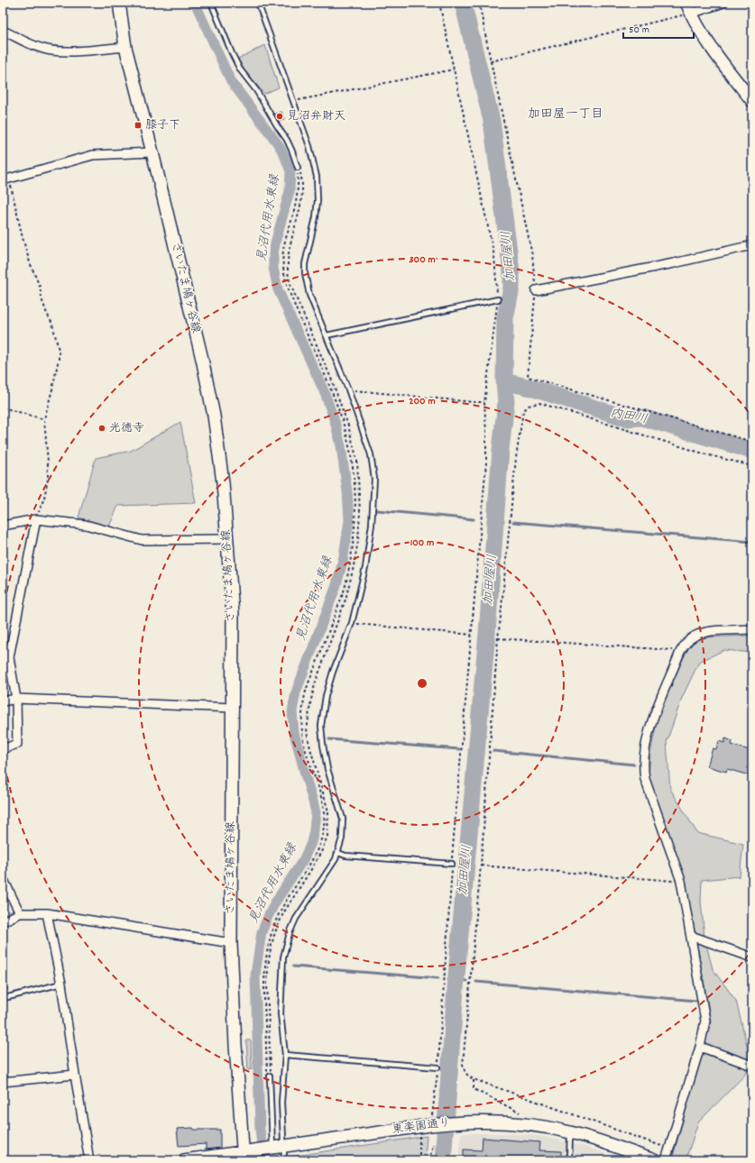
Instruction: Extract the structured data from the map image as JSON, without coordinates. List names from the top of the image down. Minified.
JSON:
{"streets":{"main road":["さいたま鳩ヶ谷線","東楽園通り"]},"crossings":[["さいたま鳩ヶ谷線","東楽園通り"]],"districts":["加田屋一丁目"],"water":["見沼代用水東縁","加田屋川","内田川"],"places":{"other":["見沼弁財天","光徳寺"],"transit":["膝子下"]},"scale_bar":"50 m","rings":["300 m","200 m","100 m"]}
